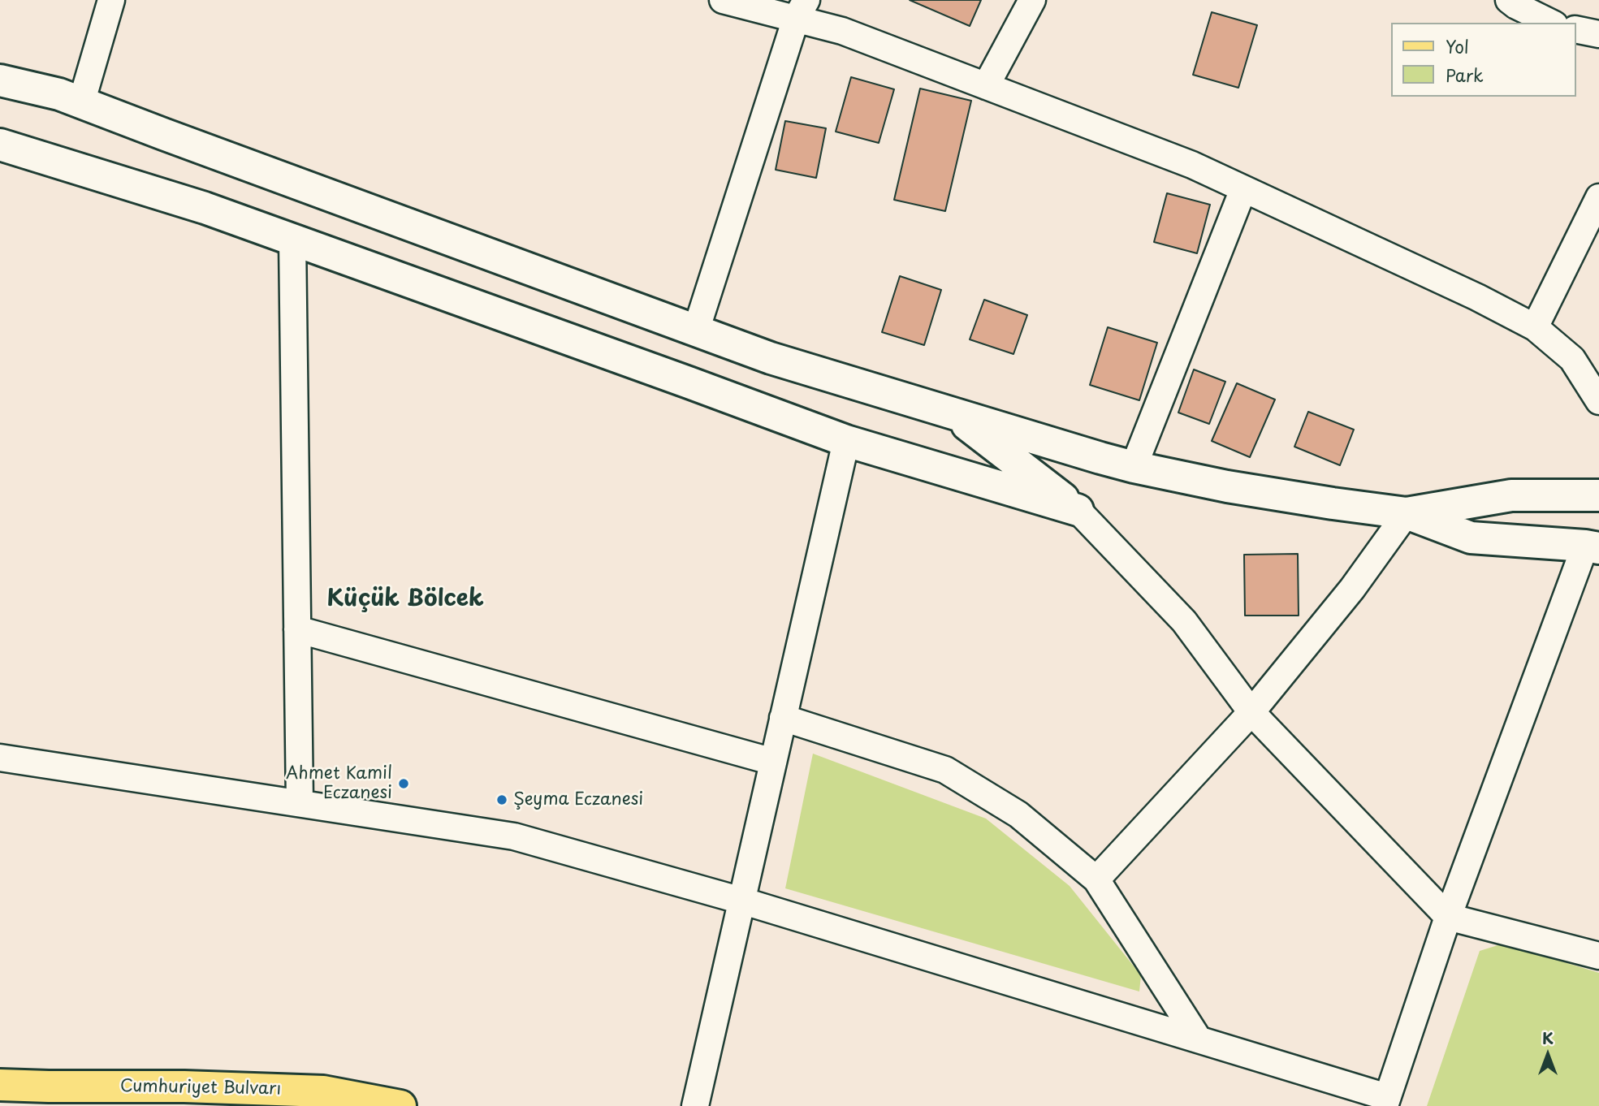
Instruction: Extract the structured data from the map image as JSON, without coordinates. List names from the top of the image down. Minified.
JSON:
{"streets":{"main road":["Cumhuriyet Bulvarı"]},"districts":["Küçük Bölcek"],"places":["Ahmet Kamil Eczanesi","Şeyma Eczanesi"],"legend":["Yol","Park"],"north":"top"}
